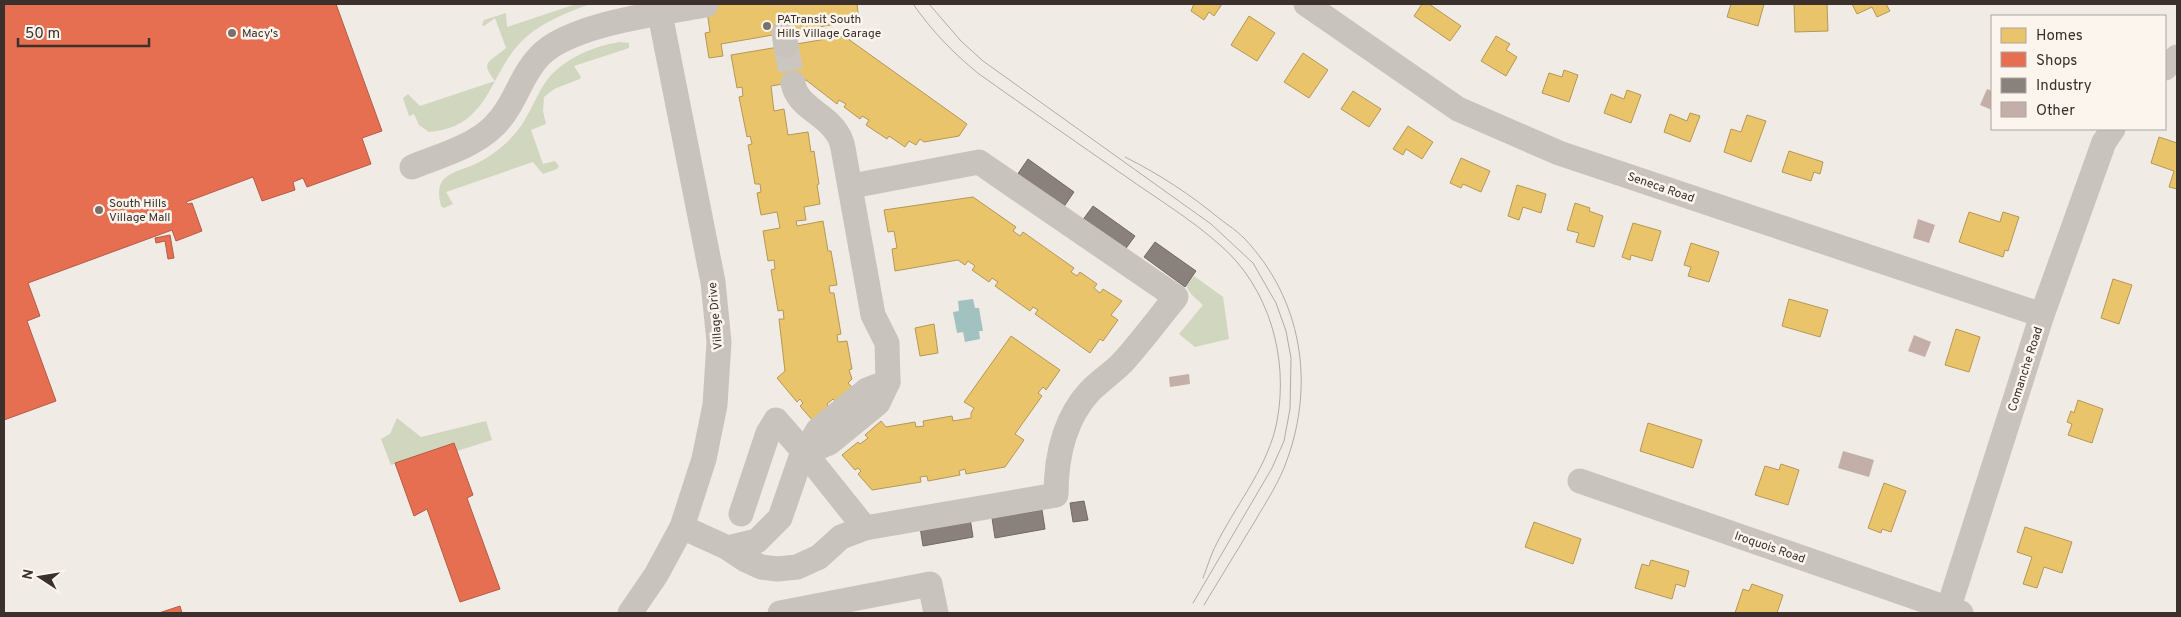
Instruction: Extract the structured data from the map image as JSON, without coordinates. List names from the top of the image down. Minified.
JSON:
{"streets":{"street":["Seneca Road","Village Drive","Comanche Road","Iroquois Road"]},"crossings":[["Seneca Road","Comanche Road"],["Comanche Road","Iroquois Road"]],"places":["PATransit South Hills Village Garage","Macy's","South Hills Village Mall"],"legend":["Homes","Shops","Industry","Other"],"scale_bar":"50 m","north":"left"}
